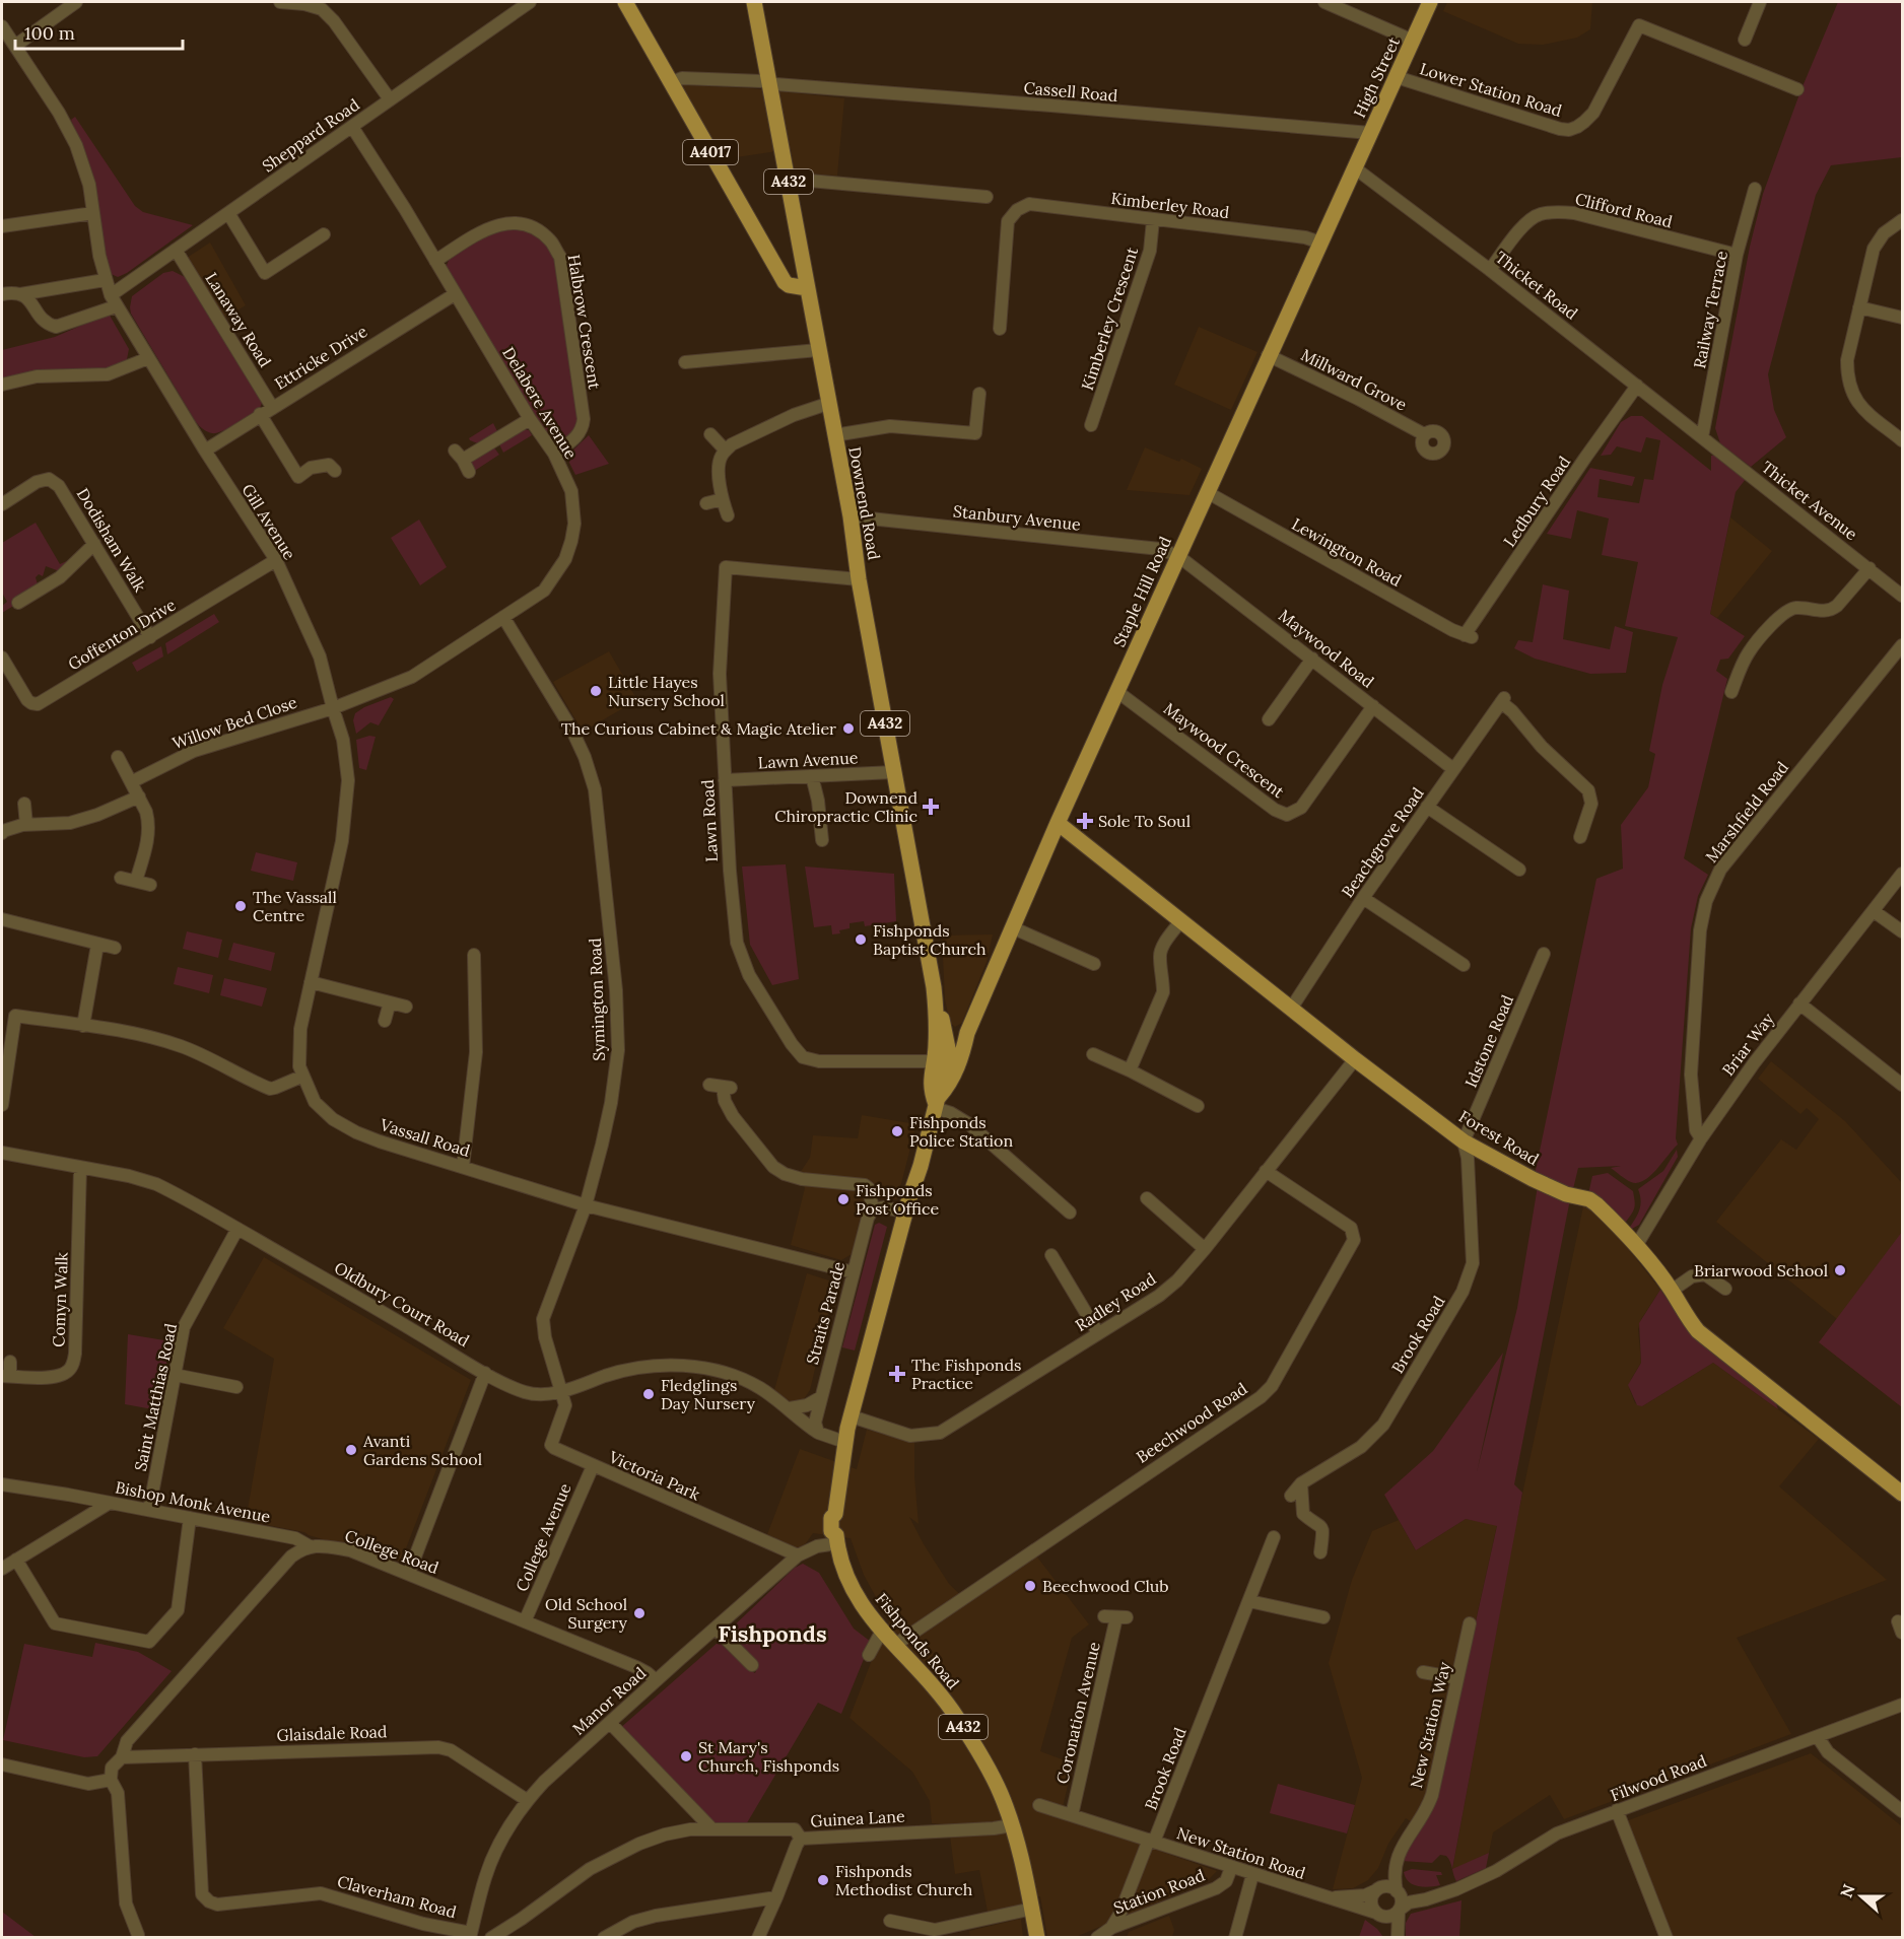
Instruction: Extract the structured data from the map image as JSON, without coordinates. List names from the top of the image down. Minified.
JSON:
{"streets":{"main road":["High Street","A4017","A432","Downend Road","Staple Hill Road","Forest Road","Fishponds Road"],"street":["Lower Station Road","Cassell Road","Sheppard Road","Kimberley Road","Clifford Road","Thicket Road","Railway Terrace","Kimberley Crescent","Lanaway Road","Halbrow Crescent","Ettricke Drive","Millward Grove","Delabere Avenue","Thicket Avenue","Ledbury Road","Stanbury Avenue","Gill Avenue","Dodisham Walk","Lewington Road","Goffenton Drive","Maywood Road","Willow Bed Close","Maywood Crescent","Lawn Avenue","Marshfield Road","Lawn Road","Beachgrove Road","Symington Road","Idstone Road","Briar Way","Vassall Road","Comyn Walk","Radley Road","Oldbury Court Road","Straits Parade","Brook Road","Saint Matthias Road","Beechwood Road","Victoria Park","Bishop Monk Avenue","College Avenue","College Road","Manor Road","Coronation Avenue","New Station Way","Glaisdale Road","Filwood Road","Guinea Lane","New Station Road","Station Road","Claverham Road"]},"crossings":[["High Street","Lower Station Road"],["High Street","Cassell Road"],["High Street","Thicket Road"],["High Street","Staple Hill Road"],["Cassell Road","A4017"],["Cassell Road","Downend Road"],["Sheppard Road","Lanaway Road"],["Sheppard Road","Delabere Avenue"],["Sheppard Road","Gill Avenue"],["A4017","Downend Road"],["Kimberley Road","Kimberley Crescent"],["Kimberley Road","Staple Hill Road"],["Clifford Road","Thicket Road"],["Clifford Road","Railway Terrace"],["Thicket Road","Railway Terrace"],["Thicket Road","Thicket Avenue"],["Thicket Road","Ledbury Road"],["Thicket Road","Staple Hill Road"],["Railway Terrace","Thicket Avenue"],["Lanaway Road","Ettricke Drive"],["Halbrow Crescent","Delabere Avenue"],["Ettricke Drive","Delabere Avenue"],["Ettricke Drive","Gill Avenue"],["Millward Grove","Staple Hill Road"],["Delabere Avenue","Gill Avenue"],["Delabere Avenue","Willow Bed Close"],["Delabere Avenue","Symington Road"],["Ledbury Road","Lewington Road"],["Downend Road","Stanbury Avenue"],["Downend Road","Staple Hill Road"],["Downend Road","Lawn Avenue"],["Downend Road","Lawn Road"],["Downend Road","Fishponds Road"],["Stanbury Avenue","Staple Hill Road"],["Stanbury Avenue","Maywood Road"],["Gill Avenue","Goffenton Drive"],["Gill Avenue","Willow Bed Close"],["Gill Avenue","Vassall Road"],["Dodisham Walk","Goffenton Drive"],["Lewington Road","Staple Hill Road"],["Staple Hill Road","Maywood Road"],["Staple Hill Road","Maywood Crescent"],["Staple Hill Road","Forest Road"],["Staple Hill Road","Fishponds Road"],["Maywood Road","Maywood Crescent"],["Maywood Road","Beachgrove Road"],["Lawn Avenue","Lawn Road"],["Marshfield Road","Briar Way"],["Lawn Road","Fishponds Road"],["Beachgrove Road","Forest Road"],["Symington Road","Vassall Road"],["Symington Road","Oldbury Court Road"],["Symington Road","Victoria Park"],["Idstone Road","Forest Road"],["Idstone Road","Brook Road"],["Briar Way","Forest Road"],["Vassall Road","Straits Parade"],["Forest Road","Radley Road"],["Forest Road","Brook Road"],["Comyn Walk","Oldbury Court Road"],["Radley Road","Beechwood Road"],["Radley Road","Fishponds Road"],["Oldbury Court Road","Straits Parade"],["Oldbury Court Road","Saint Matthias Road"],["Oldbury Court Road","Victoria Park"],["Brook Road","New Station Road"],["Brook Road","Station Road"],["Saint Matthias Road","Bishop Monk Avenue"],["Beechwood Road","Fishponds Road"],["Victoria Park","College Avenue"],["Victoria Park","Manor Road"],["Bishop Monk Avenue","College Road"],["College Avenue","College Road"],["College Road","Manor Road"],["Fishponds Road","Manor Road"],["Fishponds Road","Guinea Lane"],["Manor Road","Glaisdale Road"],["Manor Road","Claverham Road"],["Coronation Avenue","New Station Road"],["New Station Way","Filwood Road"],["New Station Way","New Station Road"],["Glaisdale Road","Claverham Road"],["Filwood Road","New Station Road"],["New Station Road","Station Road"]],"districts":["Fishponds"],"places":{"other":["Little Hayes Nursery School","The Curious Cabinet & Magic Atelier","The Vassall Centre","Fishponds Baptist Church","Fishponds Police Station","Fishponds Post Office","Briarwood School","Fledglings Day Nursery","Avanti Gardens School","Beechwood Club","Old School Surgery","St Mary's Church, Fishponds","Fishponds Methodist Church"],"health":["Downend Chiropractic Clinic","Sole To Soul","The Fishponds Practice"]},"scale_bar":"100 m","north":"left"}
